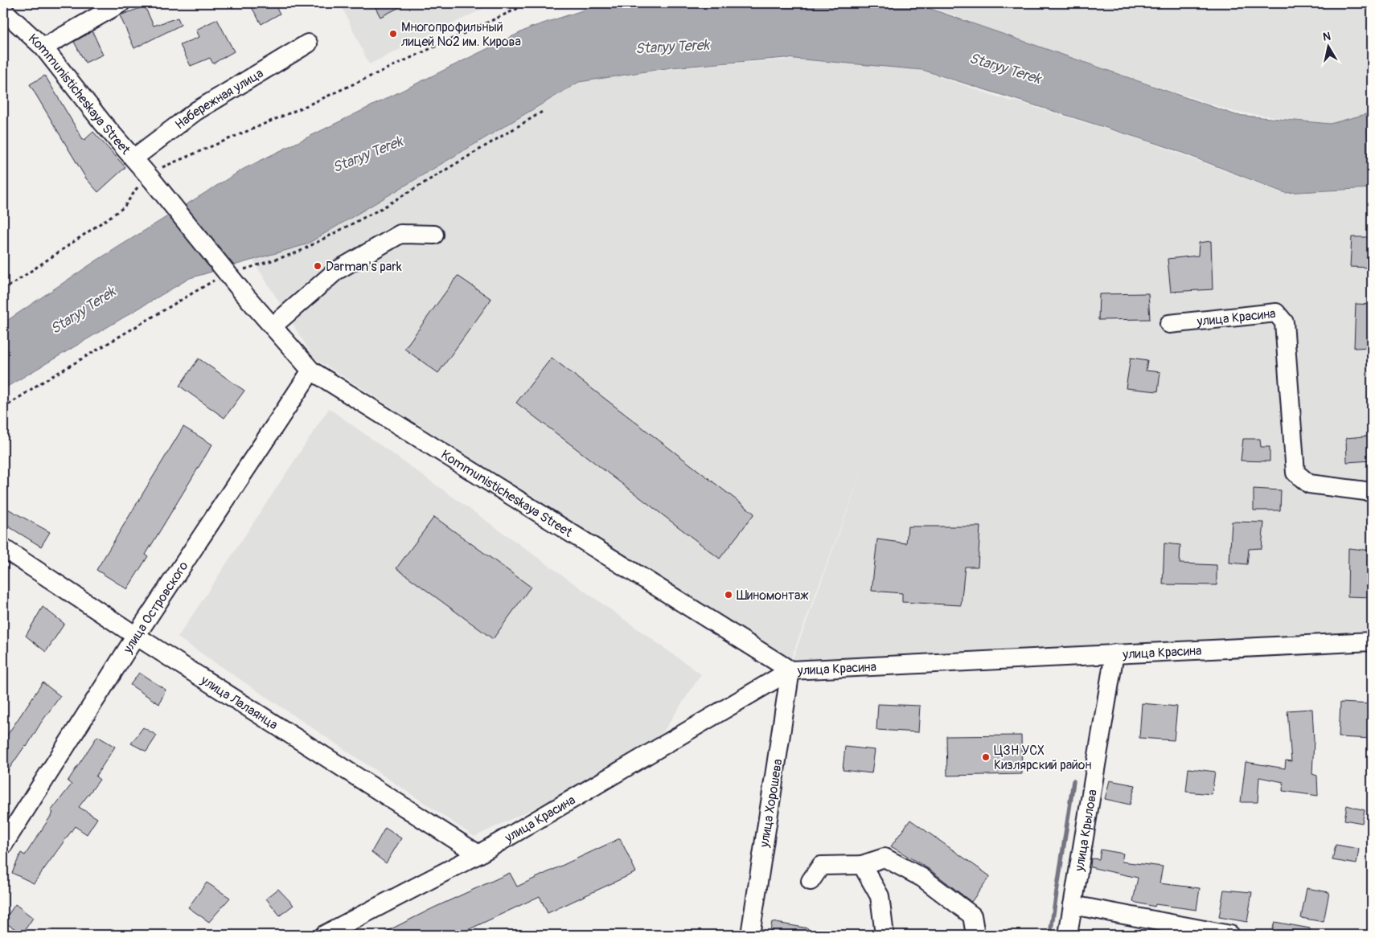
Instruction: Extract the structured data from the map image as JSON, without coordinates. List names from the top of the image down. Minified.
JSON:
{"streets":{"street":["Kommunisticheskaya Street","Набережная улица","улица Красина","улица Островского","улица Лалаянца","улица Хорошева","улица Крылова"]},"crossings":[["Kommunisticheskaya Street","Набережная улица"],["Kommunisticheskaya Street","улица Красина"],["Kommunisticheskaya Street","улица Островского"],["Kommunisticheskaya Street","улица Хорошева"],["улица Красина","улица Лалаянца"],["улица Красина","улица Хорошева"],["улица Красина","улица Крылова"],["улица Островского","улица Лалаянца"]],"water":["Staryy Terek"],"places":["Многопрофильный лицей №2 им. Кирова","Darman's park","Шиномонтаж","ЦЗН УСХ Кизлярский район"],"north":"top"}
